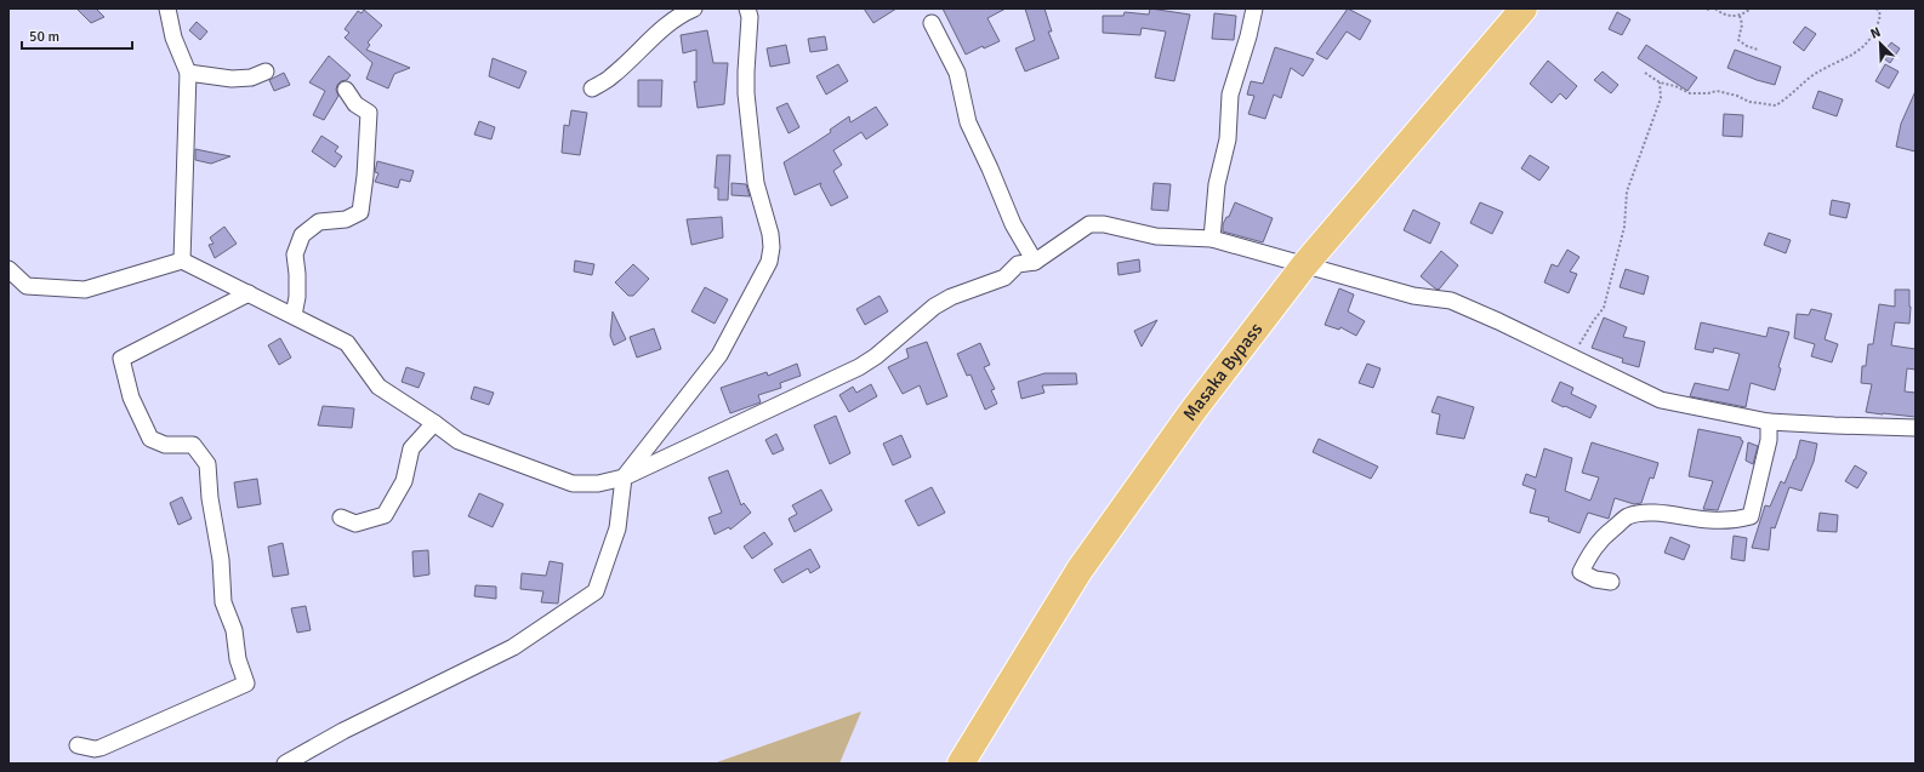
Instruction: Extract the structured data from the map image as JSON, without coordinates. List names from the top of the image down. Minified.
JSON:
{"streets":{"highway":["Masaka Bypass"]},"scale_bar":"50 m","north":"top left"}
